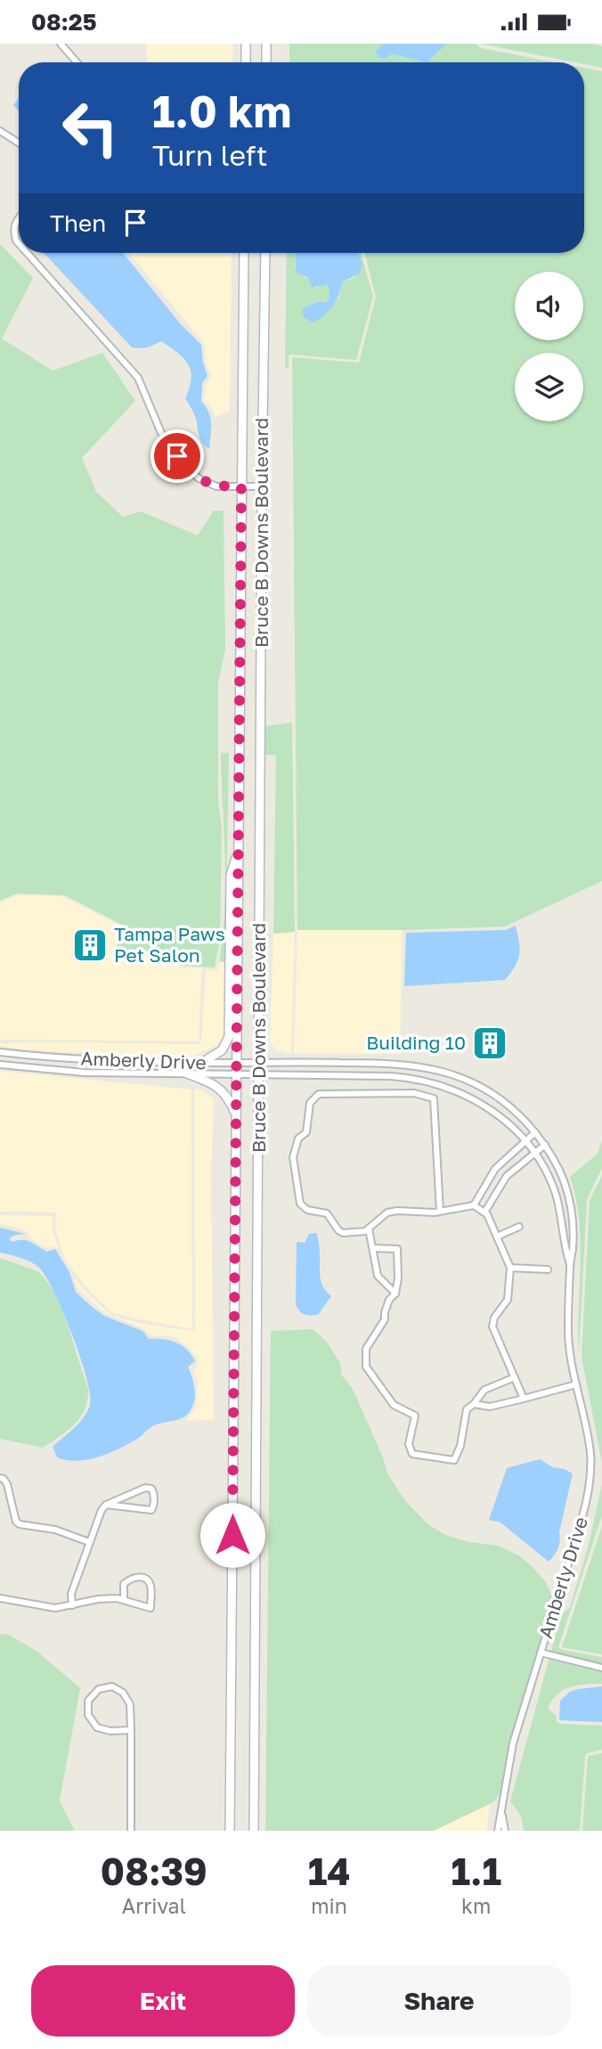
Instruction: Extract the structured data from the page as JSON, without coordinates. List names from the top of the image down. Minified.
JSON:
{"streets":{"main road":["Bruce B Downs Boulevard"],"street":["Amberly Drive"]},"crossings":[["Bruce B Downs Boulevard","Amberly Drive"]],"places":{"building":["Tampa Paws Pet Salon","Building 10"]},"page":{"status":"08:25","turn":["1.0 km","Turn left"],"then":"Then","eta":["08:39","Arrival","14","min","1.1","km"],"buttons":["Exit","Share"]}}
